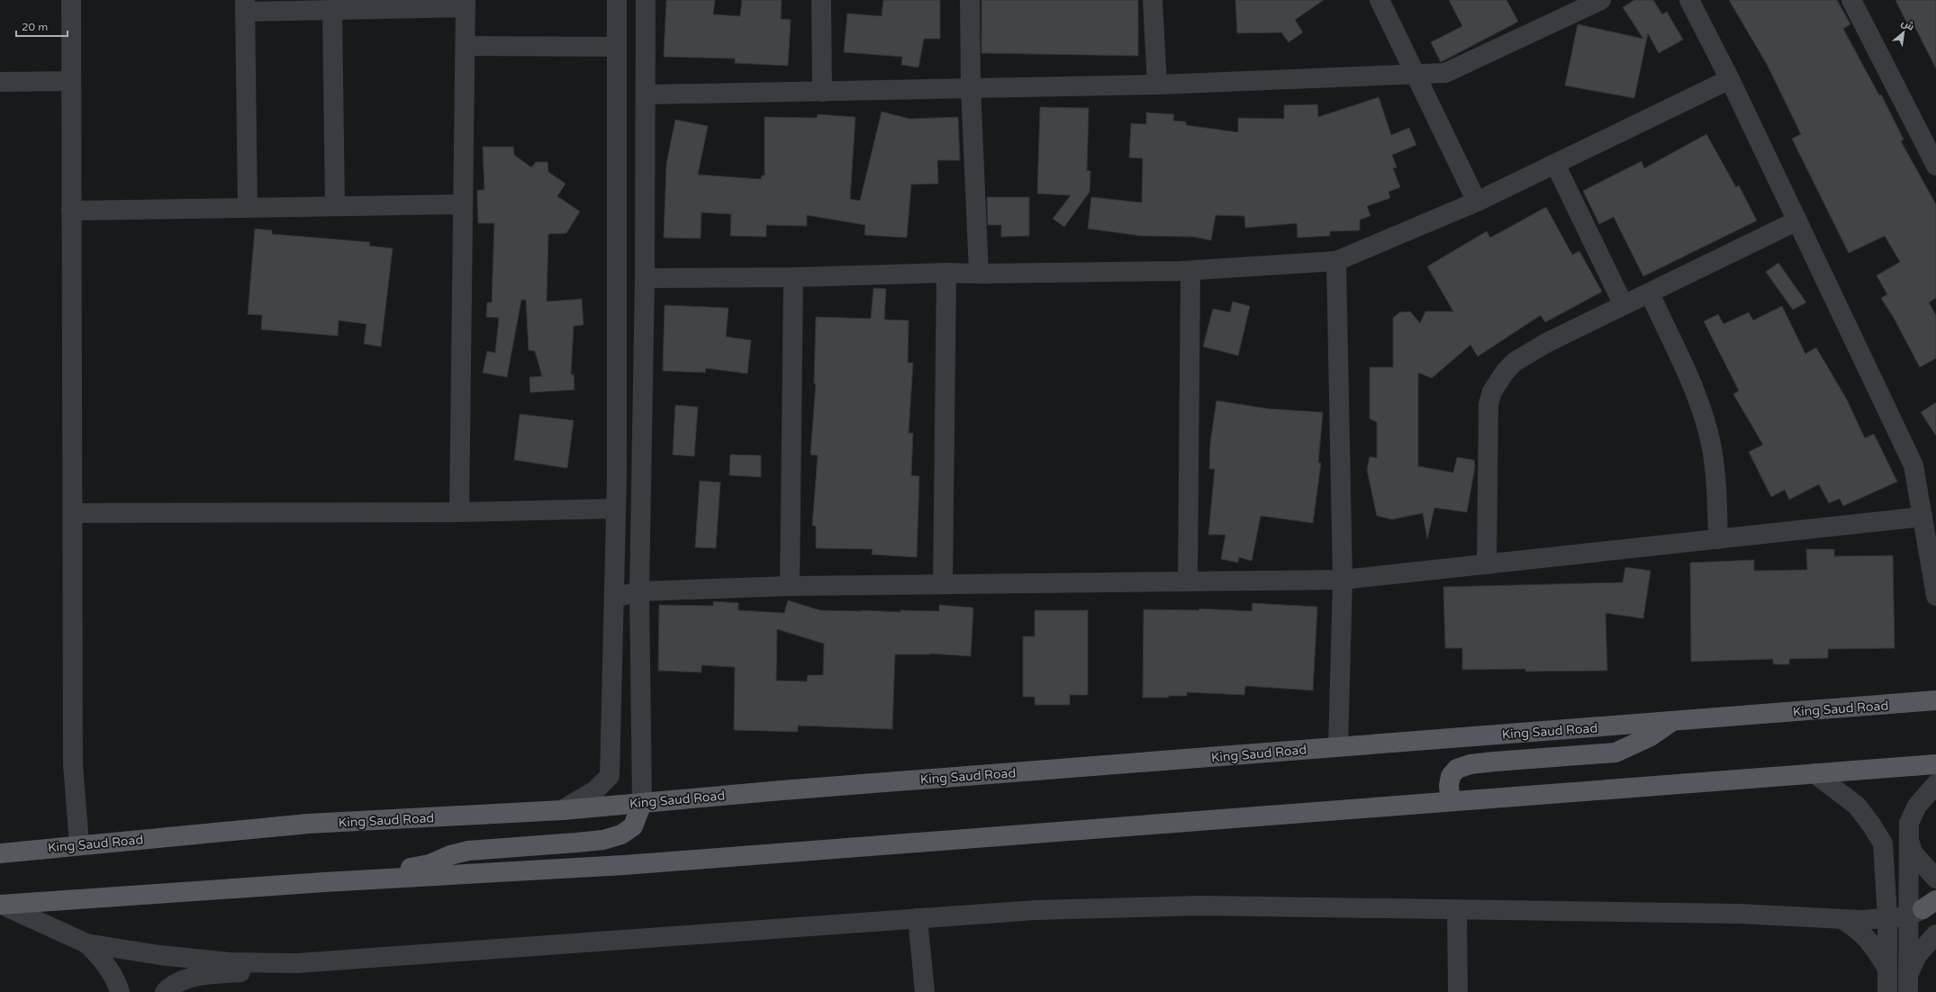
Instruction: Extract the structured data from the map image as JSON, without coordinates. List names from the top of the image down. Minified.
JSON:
{"streets":{"main road":["King Saud Road"]},"scale_bar":"20 m","north":"top right"}
